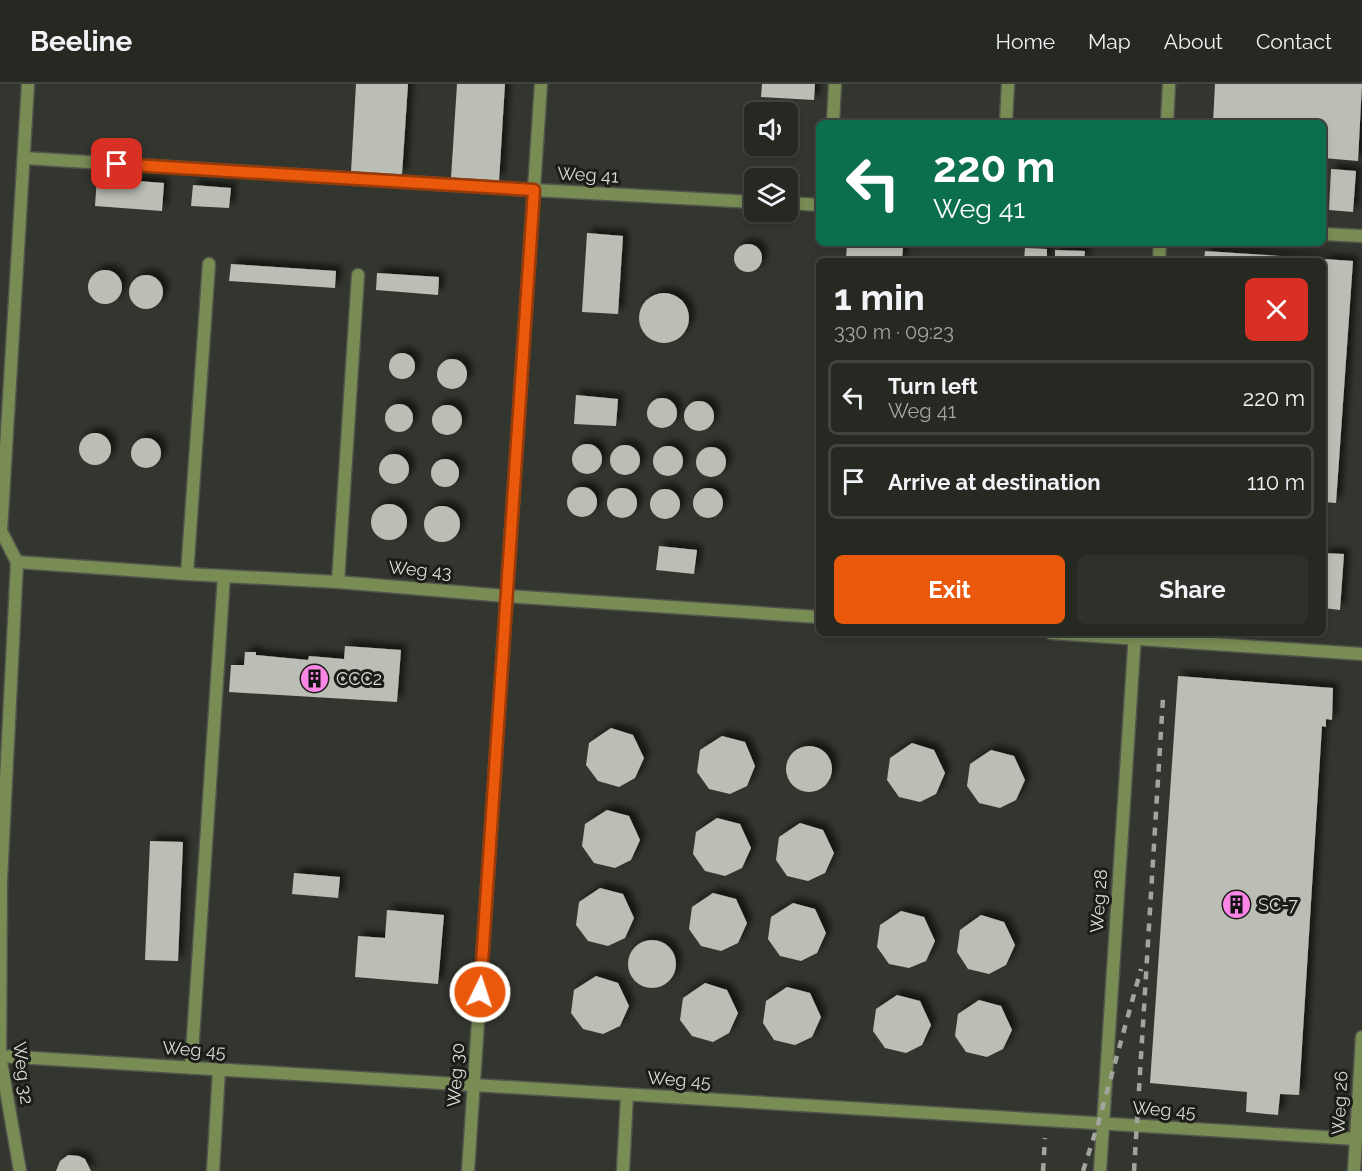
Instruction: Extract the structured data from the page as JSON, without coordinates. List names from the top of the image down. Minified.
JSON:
{"streets":{"lane":["Weg 41","Weg 43","Weg 28","Weg 45","Weg 32","Weg 30","Weg 26"]},"crossings":[["Weg 41","Weg 30"],["Weg 43","Weg 32"],["Weg 43","Weg 30"],["Weg 28","Weg 45"],["Weg 45","Weg 32"],["Weg 45","Weg 30"],["Weg 45","Weg 26"]],"places":{"building":["CCC2","SC-7"]},"page":{"header":"Beeline","nav":["Home","Map","About","Contact"],"turn":["220 m","Weg 41"],"heading":["1 min","330 m · 09:23"],"list":[{"name":"Turn left","note":"Weg 41","value":"220 m"},{"name":"Arrive at destination","value":"110 m"}],"buttons":["Exit","Share"]}}
